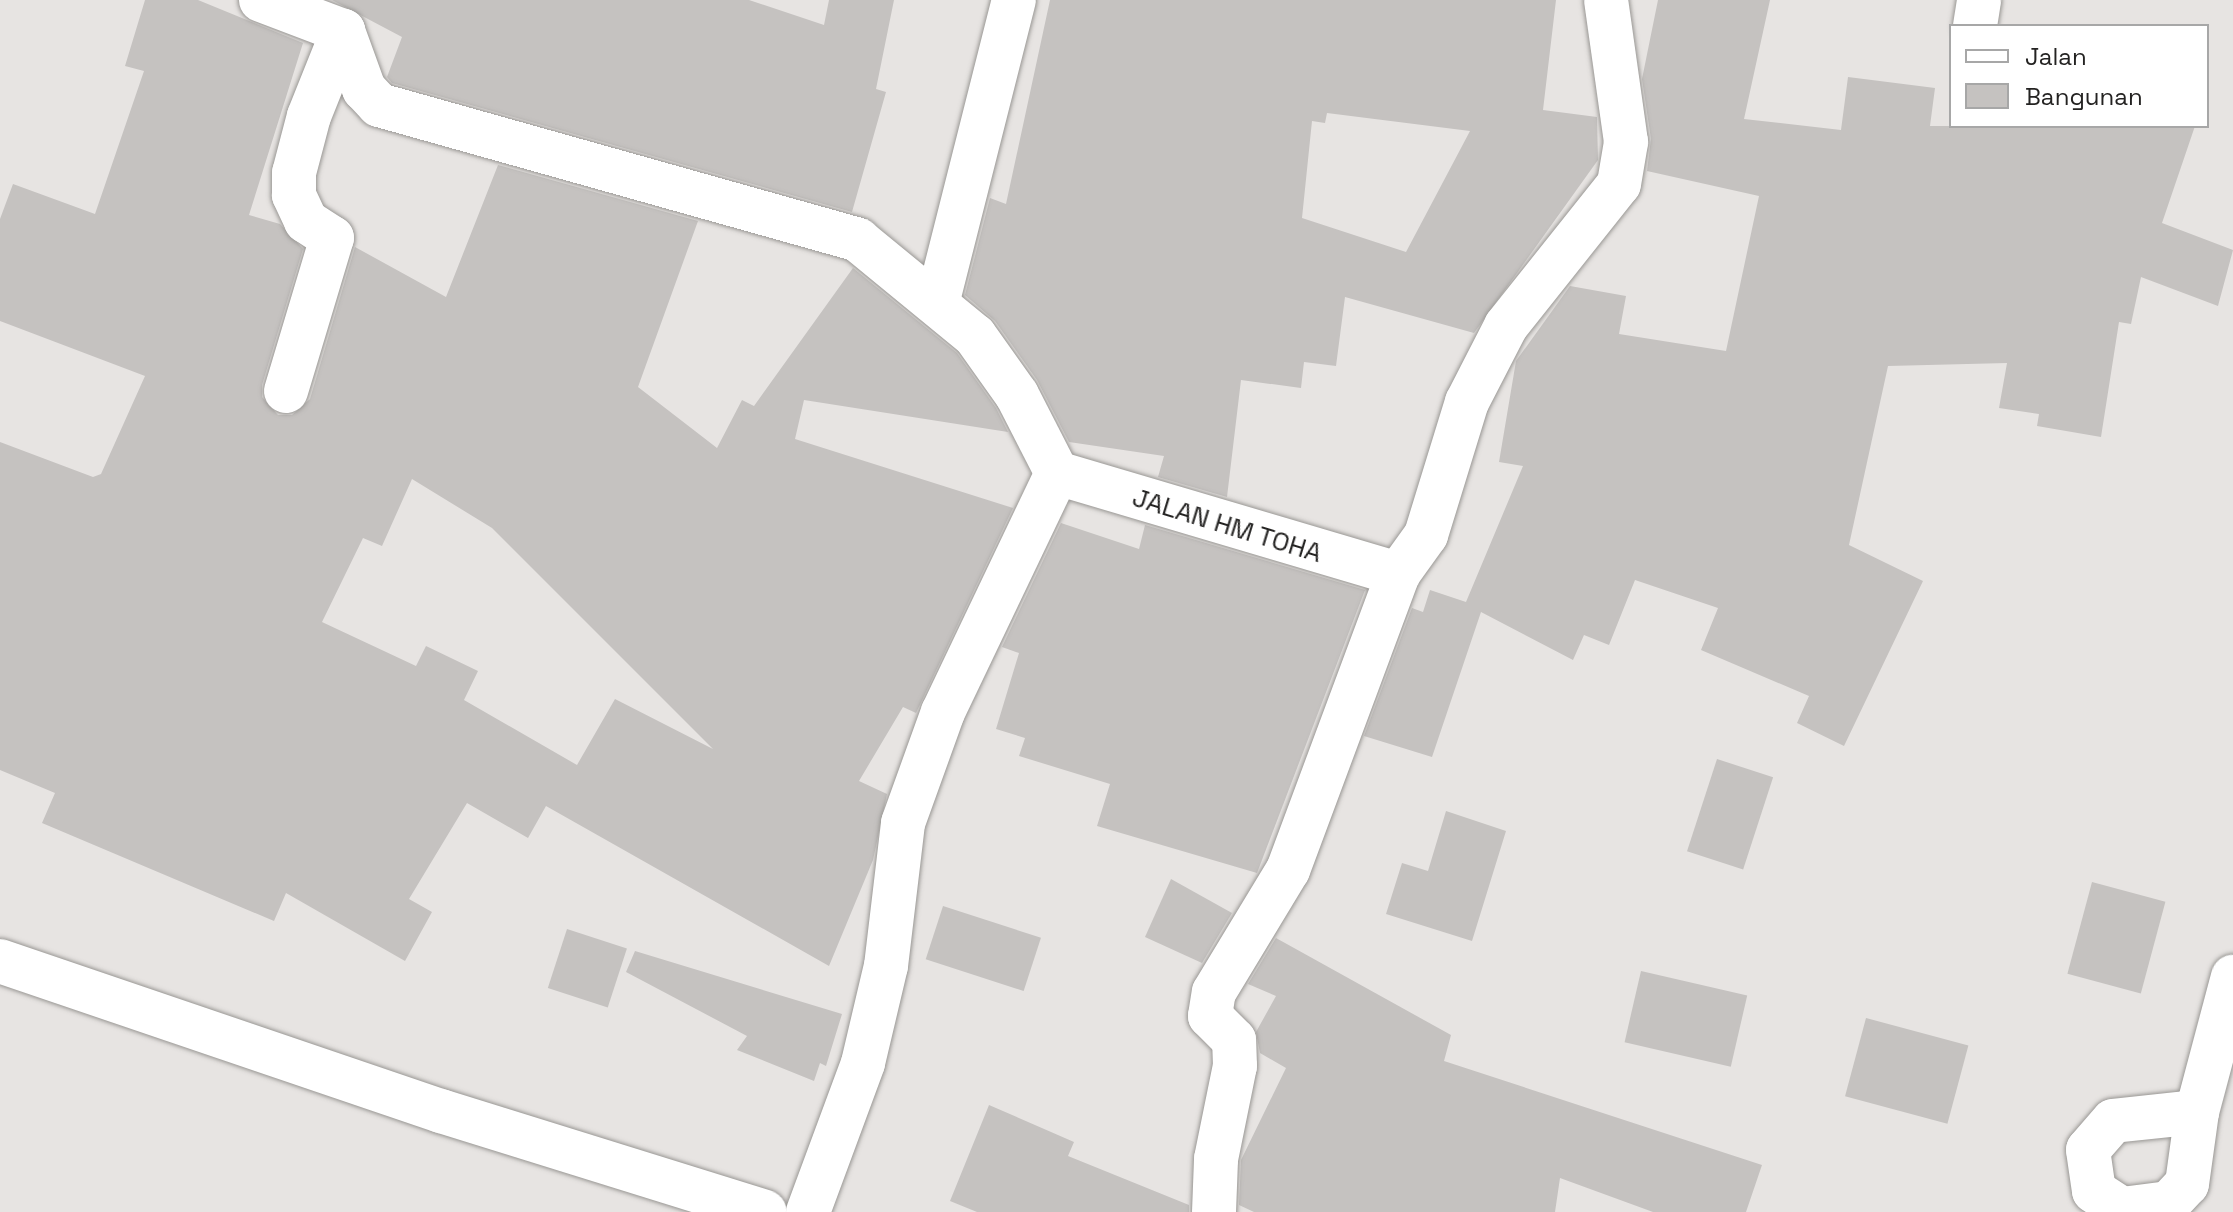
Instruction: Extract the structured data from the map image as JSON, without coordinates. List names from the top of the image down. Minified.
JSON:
{"streets":{"street":["JALAN HM TOHA"]},"legend":["Jalan","Bangunan"]}
